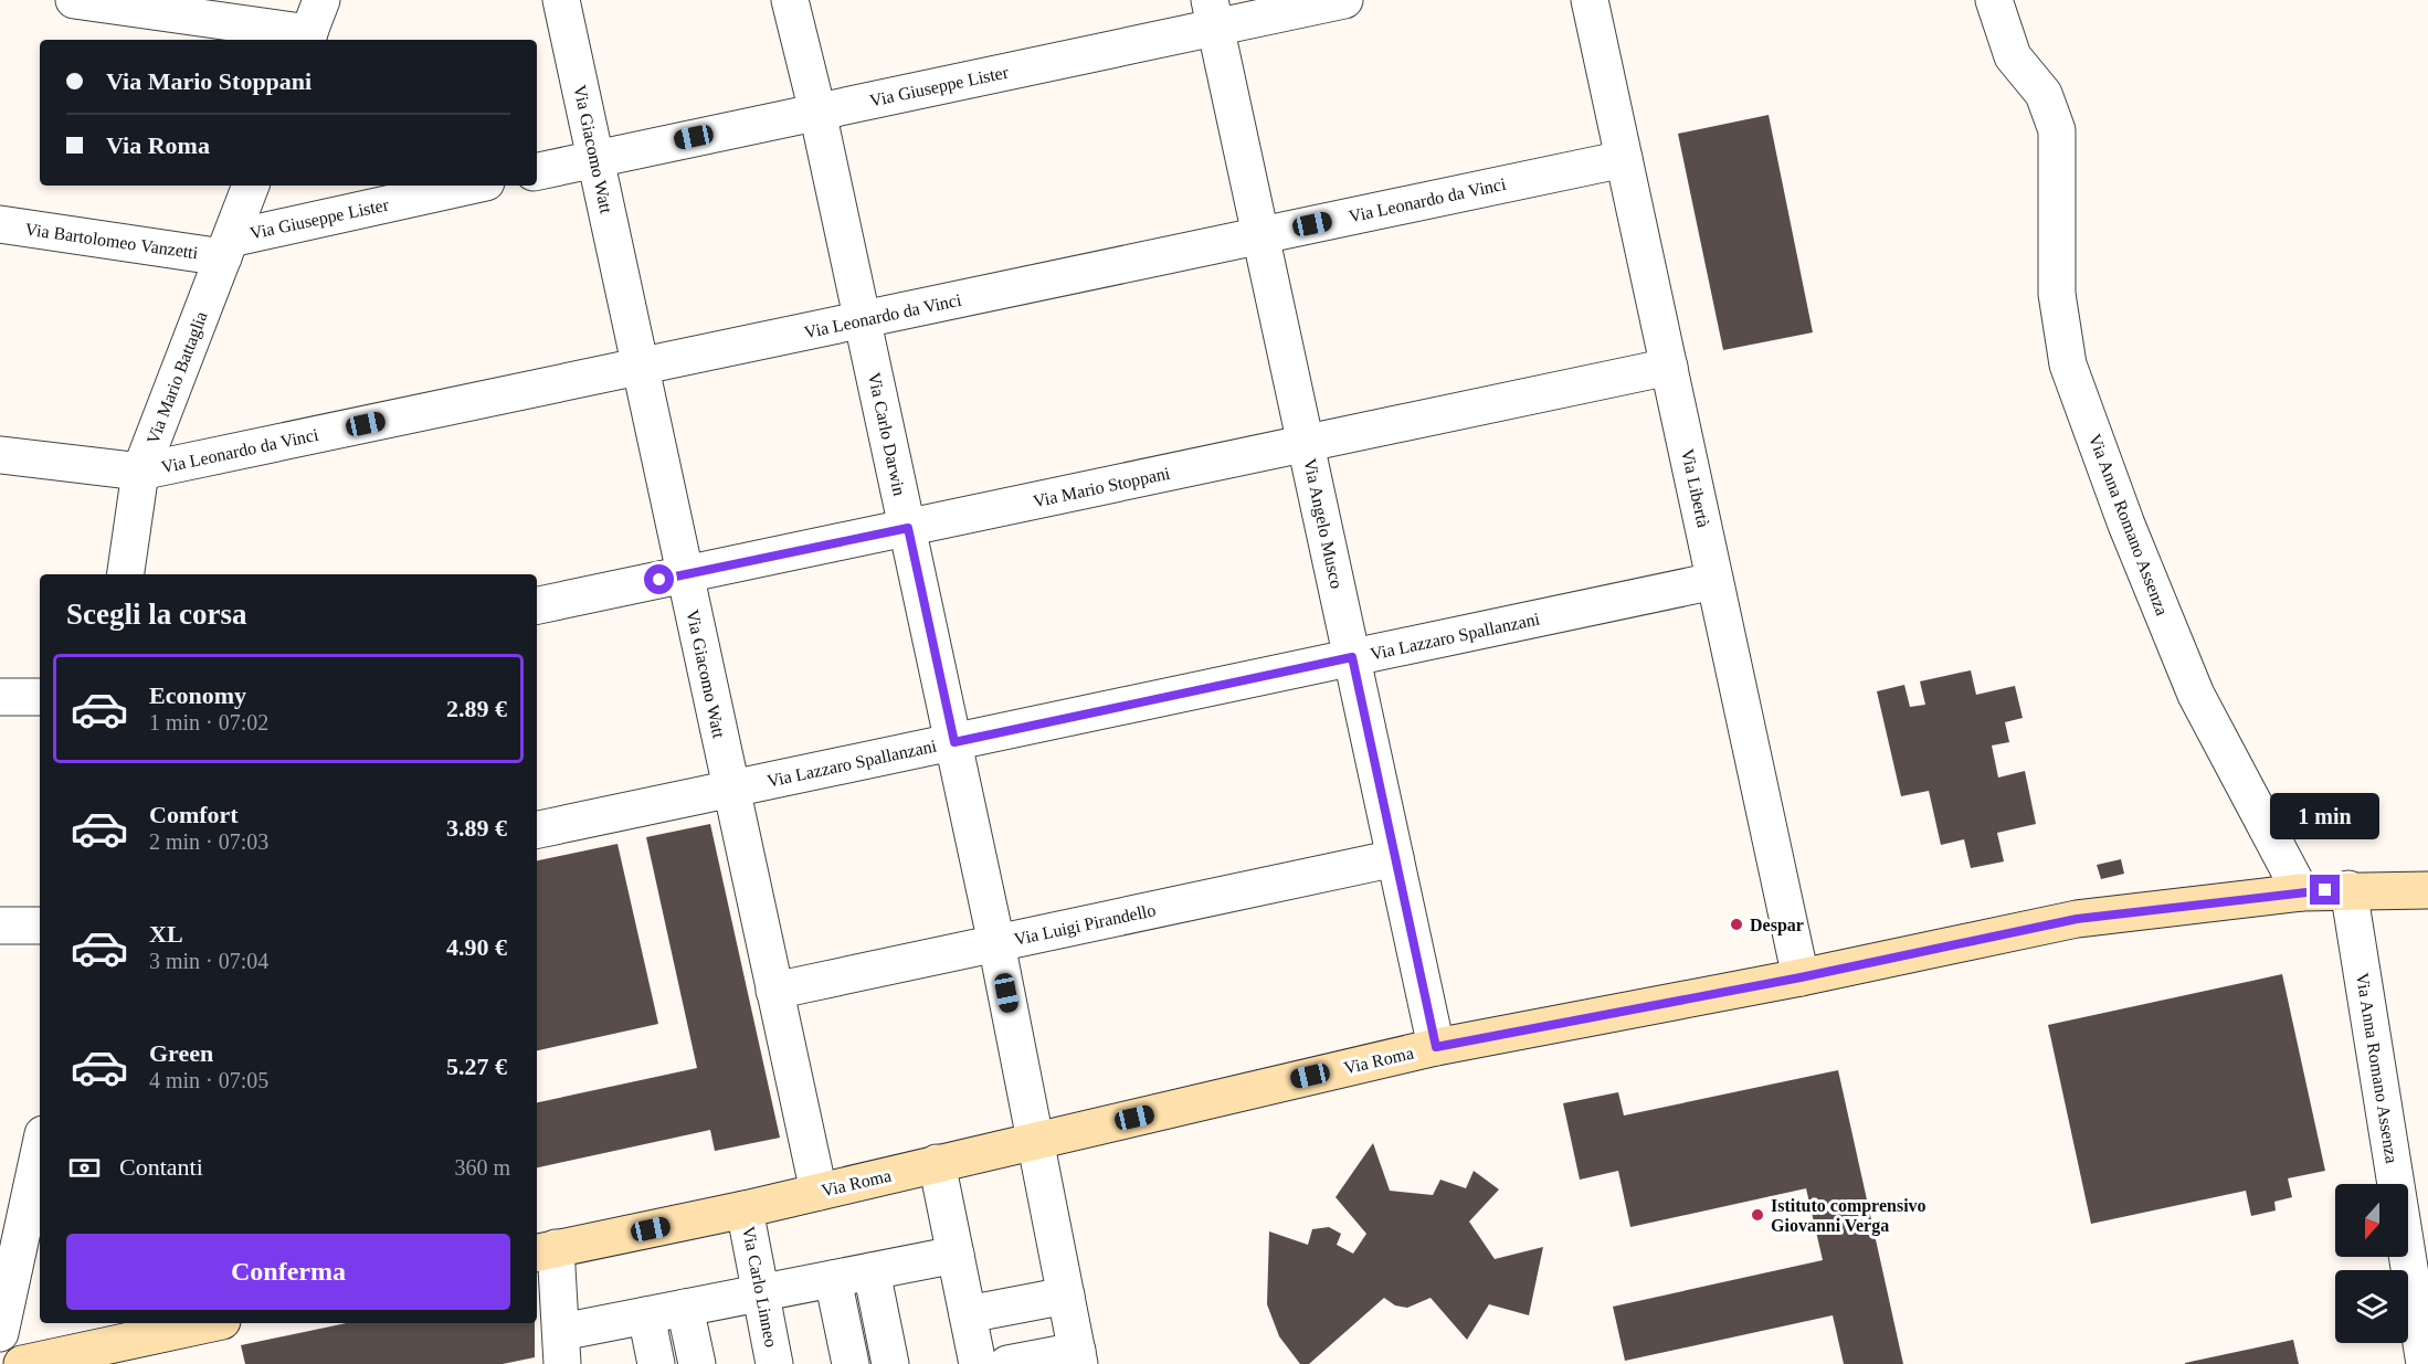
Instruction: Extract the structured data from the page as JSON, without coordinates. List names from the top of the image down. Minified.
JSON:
{"streets":{"main road":["Via Roma"],"street":["Via Giuseppe Lister","Via Giacomo Watt","Via Leonardo da Vinci","Via Bartolomeo Vanzetti","Via Mario Battaglia","Via Carlo Darwin","Via Mario Stoppani","Via Libertà","Via Angelo Musco","Via Anna Romano Assenza","Via Lazzaro Spallanzani","Via Luigi Pirandello","Via Carlo Linneo"]},"crossings":[["Via Giuseppe Lister","Via Giacomo Watt"],["Via Giuseppe Lister","Via Bartolomeo Vanzetti"],["Via Giuseppe Lister","Via Mario Battaglia"],["Via Giuseppe Lister","Via Carlo Darwin"],["Via Giuseppe Lister","Via Angelo Musco"],["Via Giacomo Watt","Via Leonardo da Vinci"],["Via Giacomo Watt","Via Mario Stoppani"],["Via Giacomo Watt","Via Lazzaro Spallanzani"],["Via Giacomo Watt","Via Luigi Pirandello"],["Via Giacomo Watt","Via Roma"],["Via Leonardo da Vinci","Via Mario Battaglia"],["Via Leonardo da Vinci","Via Carlo Darwin"],["Via Leonardo da Vinci","Via Libertà"],["Via Leonardo da Vinci","Via Angelo Musco"],["Via Bartolomeo Vanzetti","Via Mario Battaglia"],["Via Carlo Darwin","Via Mario Stoppani"],["Via Carlo Darwin","Via Lazzaro Spallanzani"],["Via Carlo Darwin","Via Luigi Pirandello"],["Via Carlo Darwin","Via Roma"],["Via Mario Stoppani","Via Libertà"],["Via Mario Stoppani","Via Angelo Musco"],["Via Libertà","Via Lazzaro Spallanzani"],["Via Libertà","Via Roma"],["Via Angelo Musco","Via Lazzaro Spallanzani"],["Via Angelo Musco","Via Luigi Pirandello"],["Via Angelo Musco","Via Roma"],["Via Anna Romano Assenza","Via Roma"],["Via Roma","Via Carlo Linneo"]],"places":["Despar","Istituto comprensivo Giovanni Verga"],"north":"bottom","page":{"banner":["Via Mario Stoppani","Via Roma"],"heading":"Scegli la corsa","list":[{"name":"Economy","note":"1 min · 07:02","value":"2.89 €"},{"name":"Comfort","note":"2 min · 07:03","value":"3.89 €"},{"name":"XL","note":"3 min · 07:04","value":"4.90 €"},{"name":"Green","note":"4 min · 07:05","value":"5.27 €"}],"bubble":"1 min","pay":["Contanti","360 m"],"buttons":"Conferma"}}
